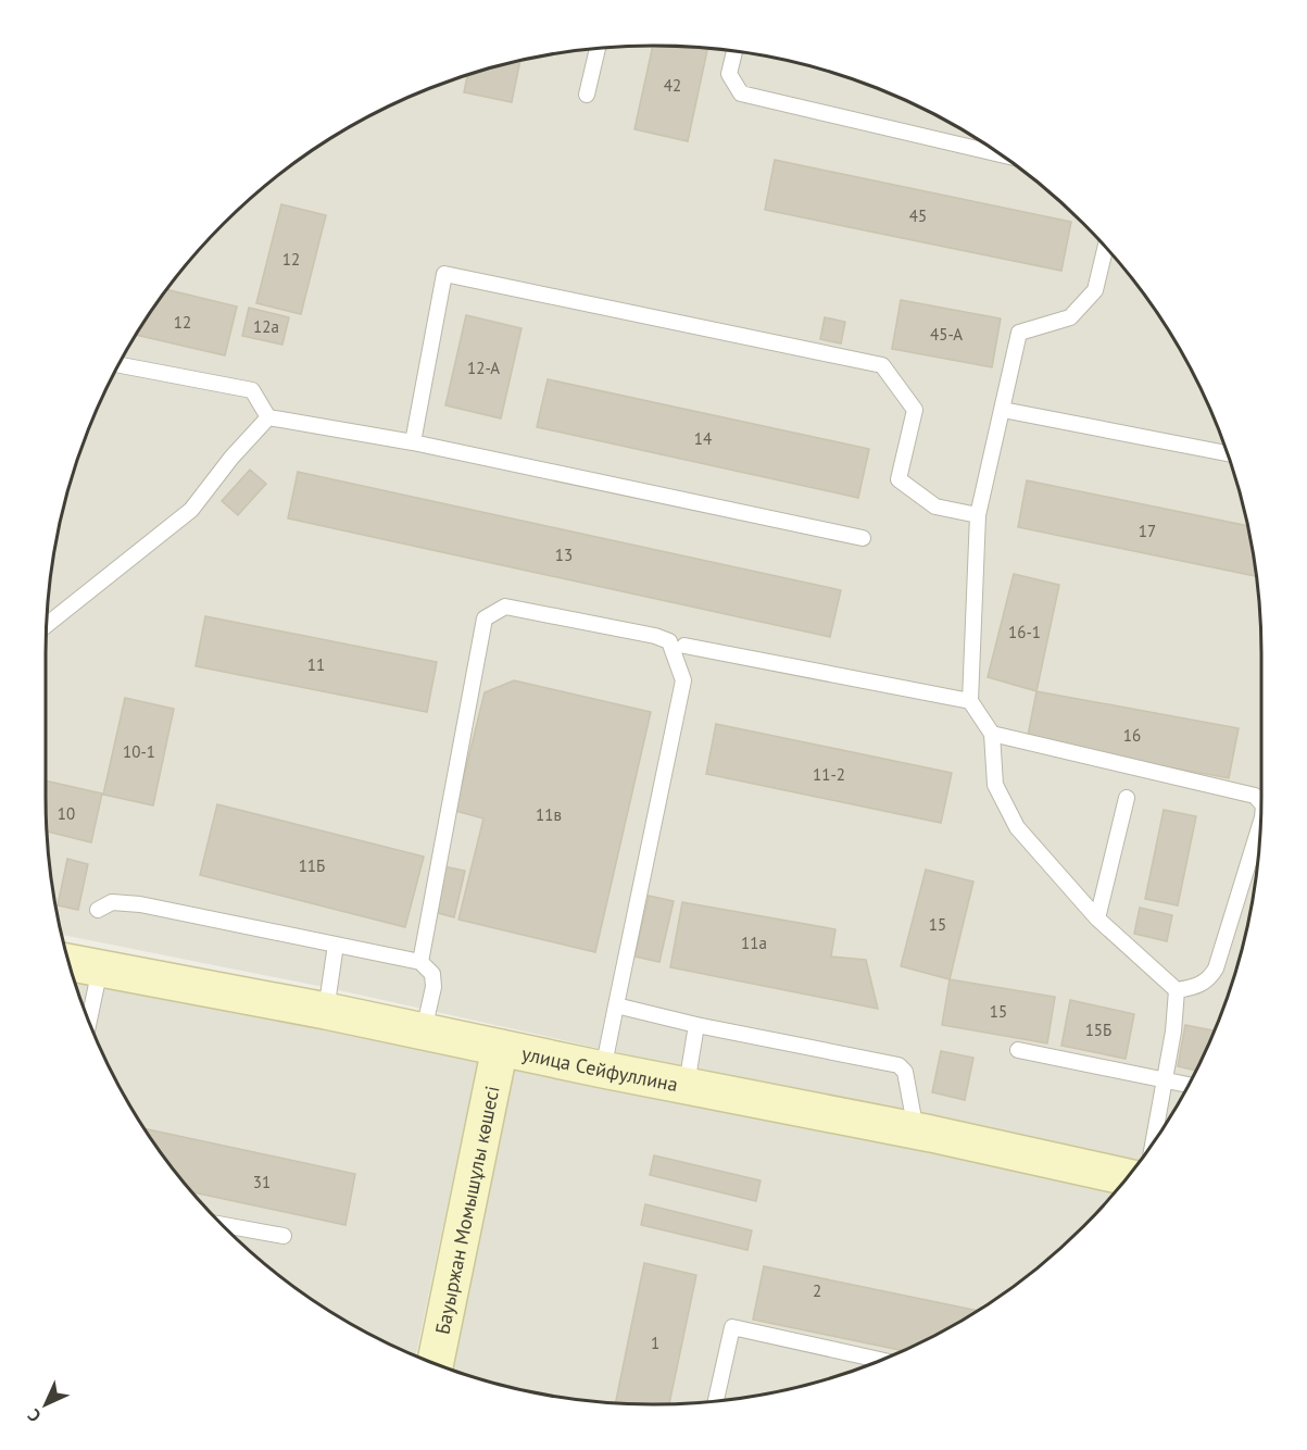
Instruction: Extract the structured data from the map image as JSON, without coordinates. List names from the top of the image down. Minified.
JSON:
{"streets":{"street":["улица Сейфуллина","Бауыржан Момышұлы көшесі"]},"crossings":[["улица Сейфуллина","Бауыржан Момышұлы көшесі"]],"house_numbers":["42","45","12","12","12а","45-А","12-А","14","17","13","16-1","11","16","10-1","11-2","10","11в","11Б","15","11а","15","15Б","31","2","1"],"north":"bottom left"}
